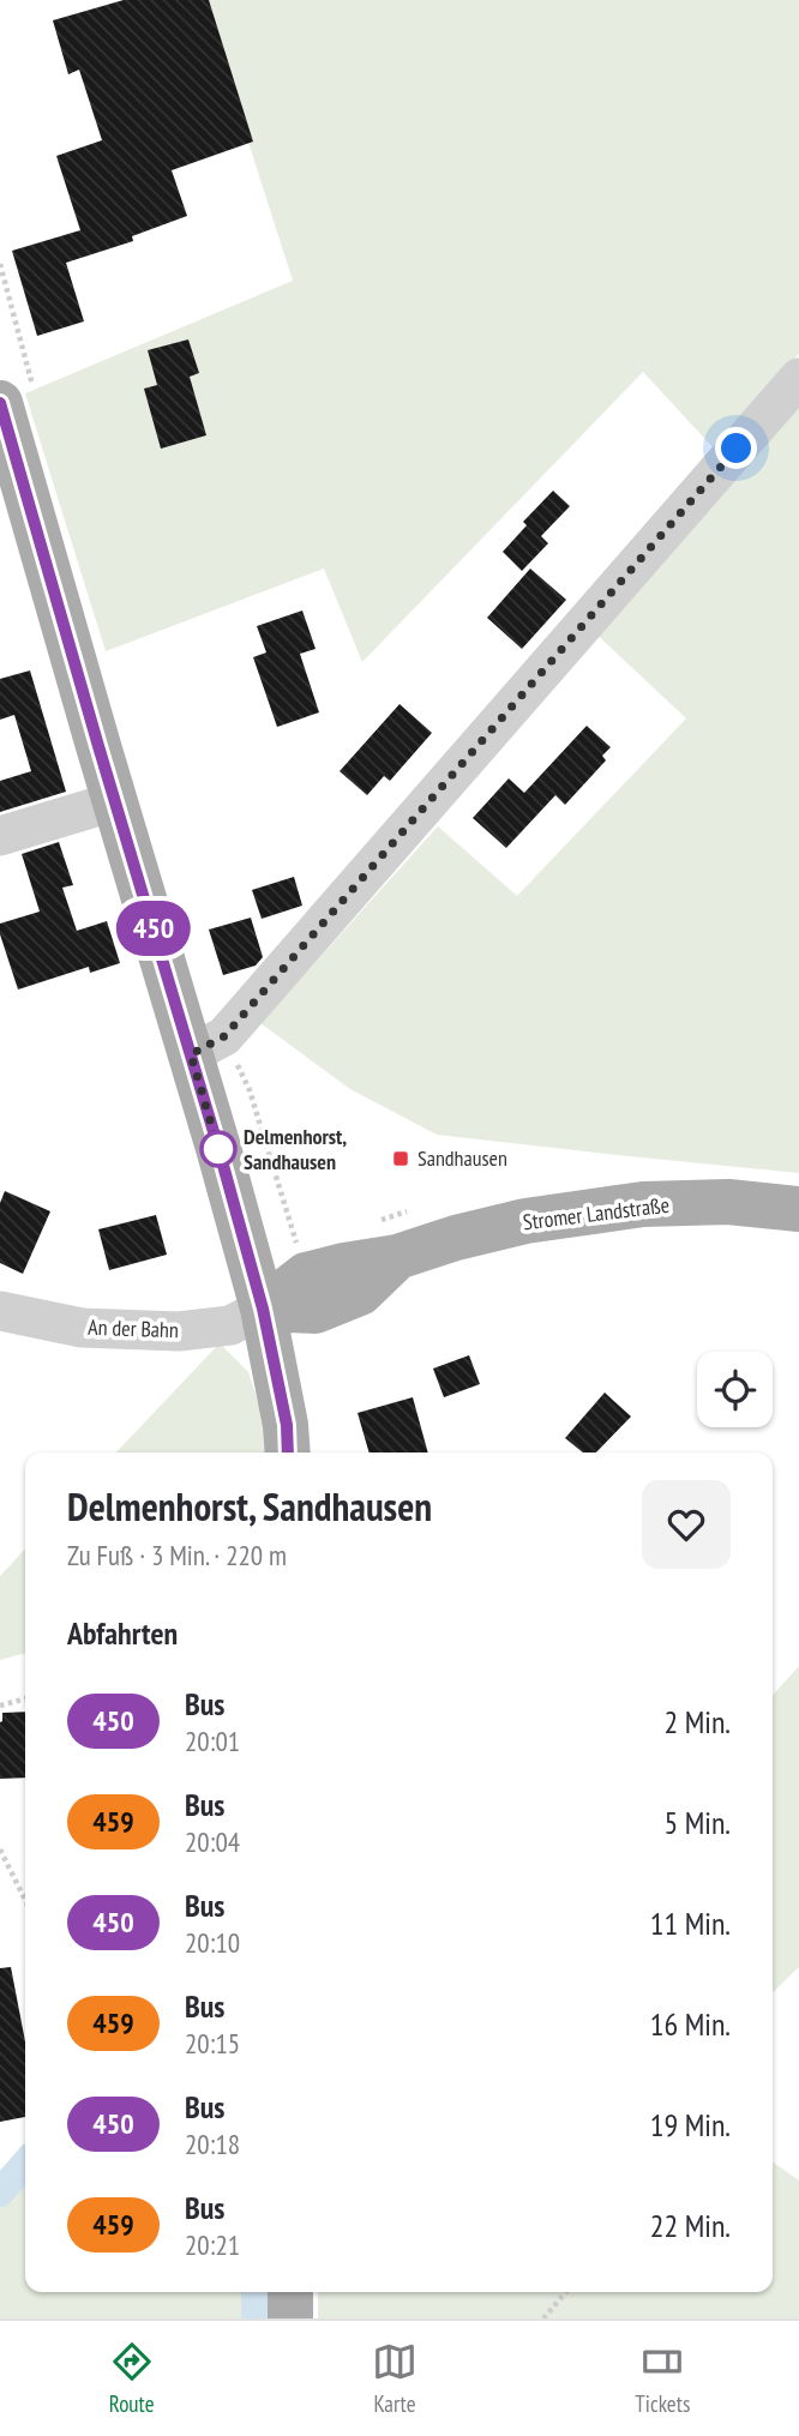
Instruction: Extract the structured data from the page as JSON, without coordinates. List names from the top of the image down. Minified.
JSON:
{"streets":{"main road":["Stromer Landstraße"],"street":["An der Bahn"]},"crossings":[["Stromer Landstraße","An der Bahn"]],"places":{"other":["Delmenhorst, Sandhausen"],"transit":["Sandhausen"]},"lines":["bus line 450"],"page":{"on_map":"450","heading":[["Delmenhorst, Sandhausen","Zu Fuß · 3 Min. · 220 m"],"Abfahrten"],"list":[{"mark":"450","name":"Bus","note":"20:01","value":"2 Min."},{"mark":"459","name":"Bus","note":"20:04","value":"5 Min."},{"mark":"450","name":"Bus","note":"20:10","value":"11 Min."},{"mark":"459","name":"Bus","note":"20:15","value":"16 Min."},{"mark":"450","name":"Bus","note":"20:18","value":"19 Min."},{"mark":"459","name":"Bus","note":"20:21","value":"22 Min."}],"tabs":["Route","Karte","Tickets"]}}
